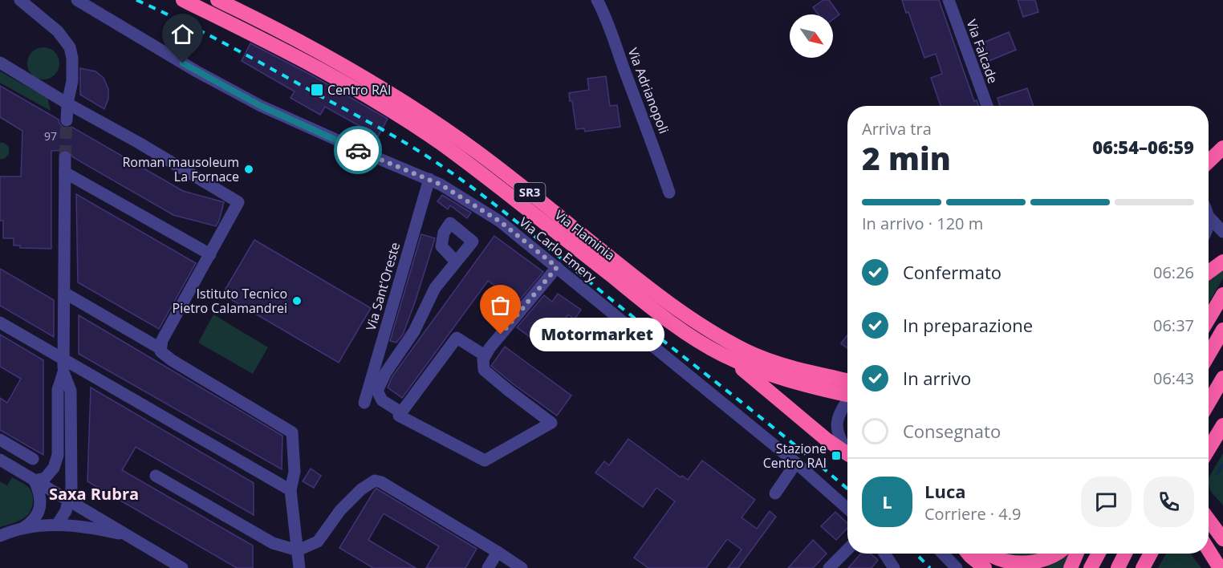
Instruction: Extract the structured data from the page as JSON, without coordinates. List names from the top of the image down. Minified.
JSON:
{"streets":{"highway":["SR3","Via Flaminia"],"street":["Via Falcade","Via Adrianopoli","Via Carlo Emery","Via Sant'Oreste"]},"crossings":[["Via Carlo Emery","Via Sant'Oreste"]],"districts":["Saxa Rubra"],"places":{"transit":["Centro RAI","Stazione Centro RAI"],"other":["Roman mausoleum La Fornace","Istituto Tecnico Pietro Calamandrei","Motormarket"]},"house_numbers":["97"],"north":"bottom right","page":{"heading":["2 min","Arriva tra","06:54–06:59"],"panel":["Luca","Corriere · 4.9"],"bar":"In arrivo · 120 m","list":[["Confermato","06:26"],["In preparazione","06:37"],["In arrivo","06:43"],"Consegnato"],"bubble":"Motormarket","round":"L"}}
